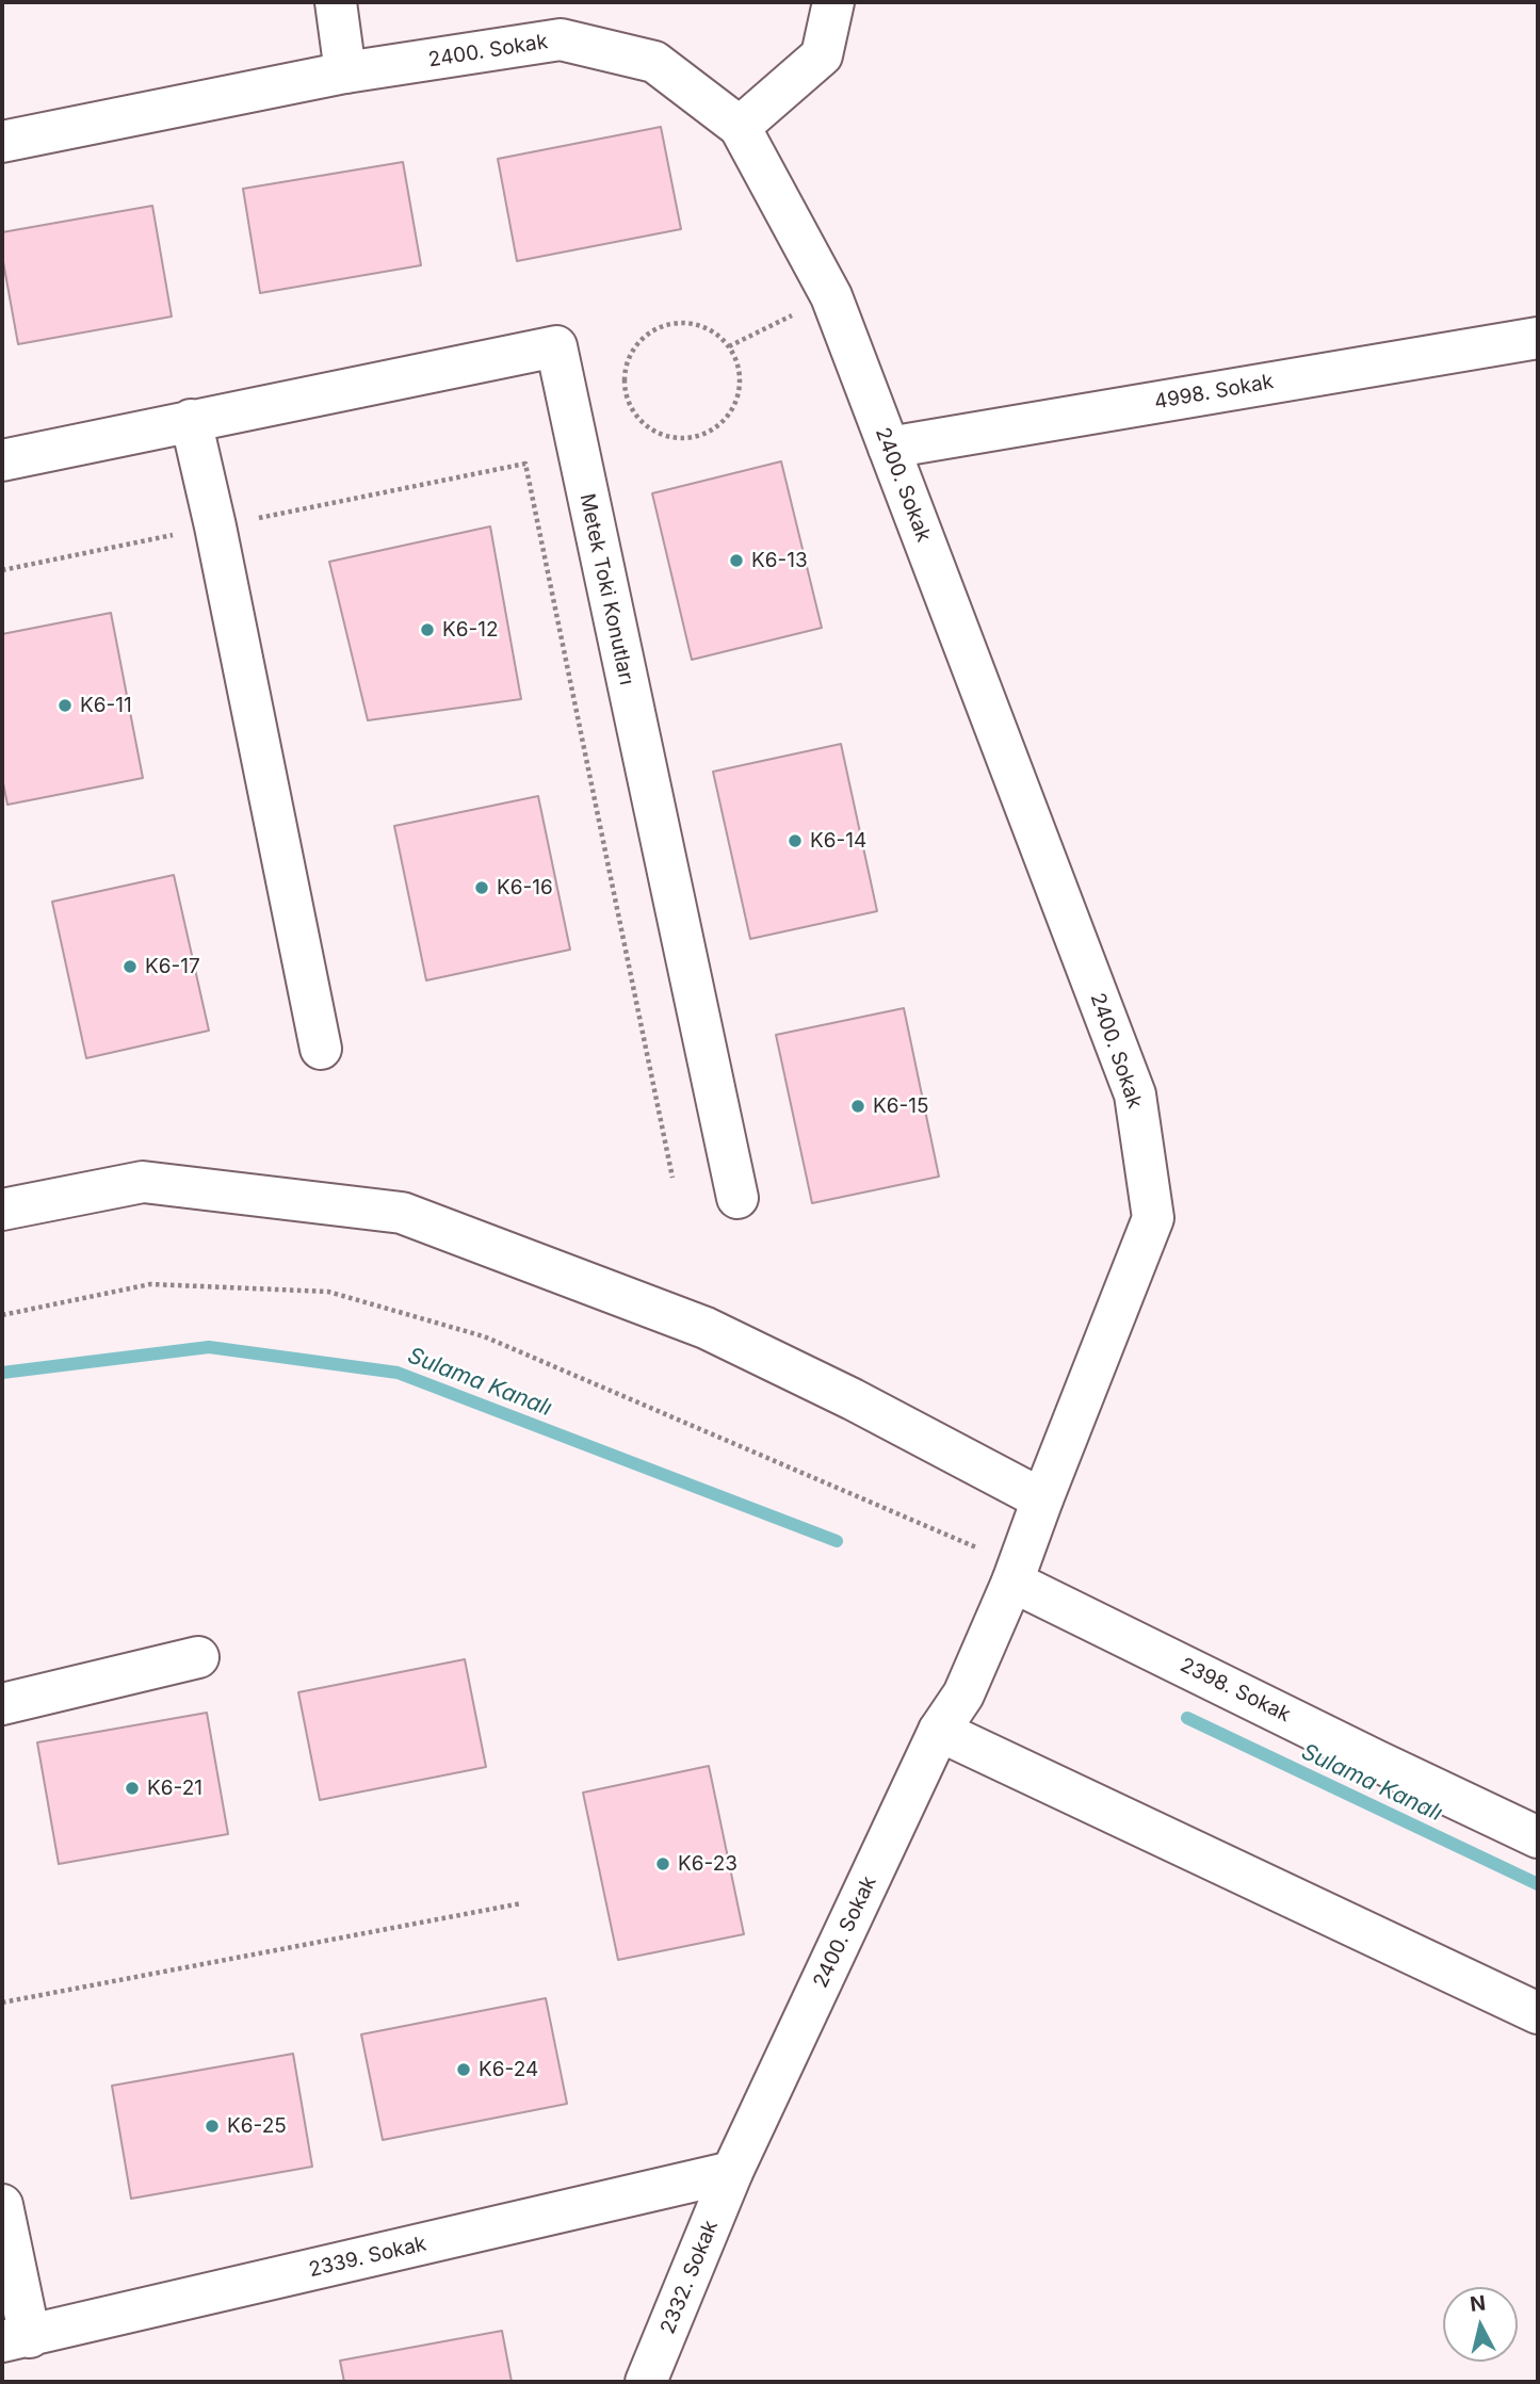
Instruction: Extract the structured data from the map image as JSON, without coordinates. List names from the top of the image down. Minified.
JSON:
{"streets":{"street":["2400. Sokak","4998. Sokak","Metek Toki Konutları","2398. Sokak","2339. Sokak","2332. Sokak"]},"crossings":[["2400. Sokak","4998. Sokak"],["2400. Sokak","2398. Sokak"],["2400. Sokak","2339. Sokak"],["2400. Sokak","2332. Sokak"],["2339. Sokak","2332. Sokak"]],"water":["Sulama Kanalı"],"places":["K6-13","K6-12","K6-11","K6-14","K6-16","K6-17","K6-15","K6-21","K6-23","K6-24","K6-25"],"north":"top"}
